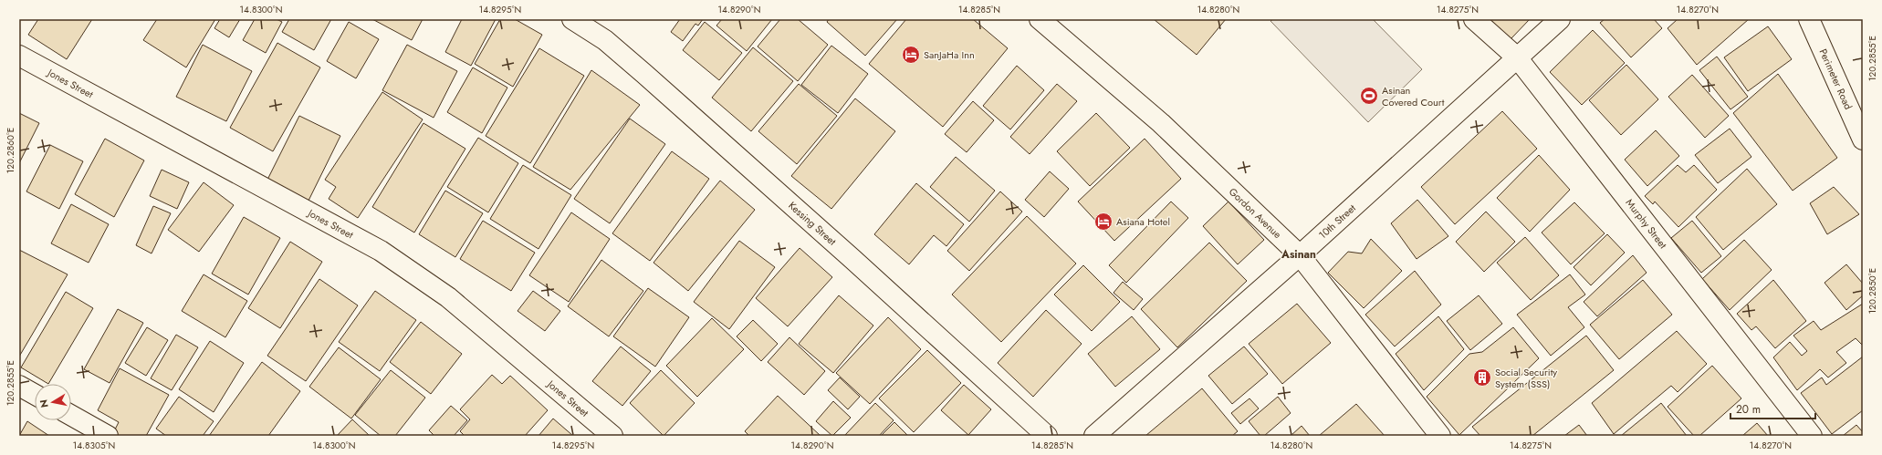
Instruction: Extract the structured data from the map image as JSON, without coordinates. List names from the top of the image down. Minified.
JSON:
{"streets":{"street":["Perimeter Road","Jones Street","Gordon Avenue","10th Street","Kessing Street","Murphy Street"]},"crossings":[["Gordon Avenue","10th Street"],["10th Street","Murphy Street"]],"districts":["Asinan"],"places":{"hotel":["SanJaHa Inn","Asiana Hotel"],"sports":["Asinan Covered Court"],"building":["Social Security System (SSS)"]},"scale_bar":"20 m","north":"left","coordinates":["14.8300°N","14.8295°N","14.8290°N","14.8285°N","14.8280°N","14.8275°N","14.8270°N","120.2855°E","120.2860°E","120.2850°E","14.8305°N"]}
